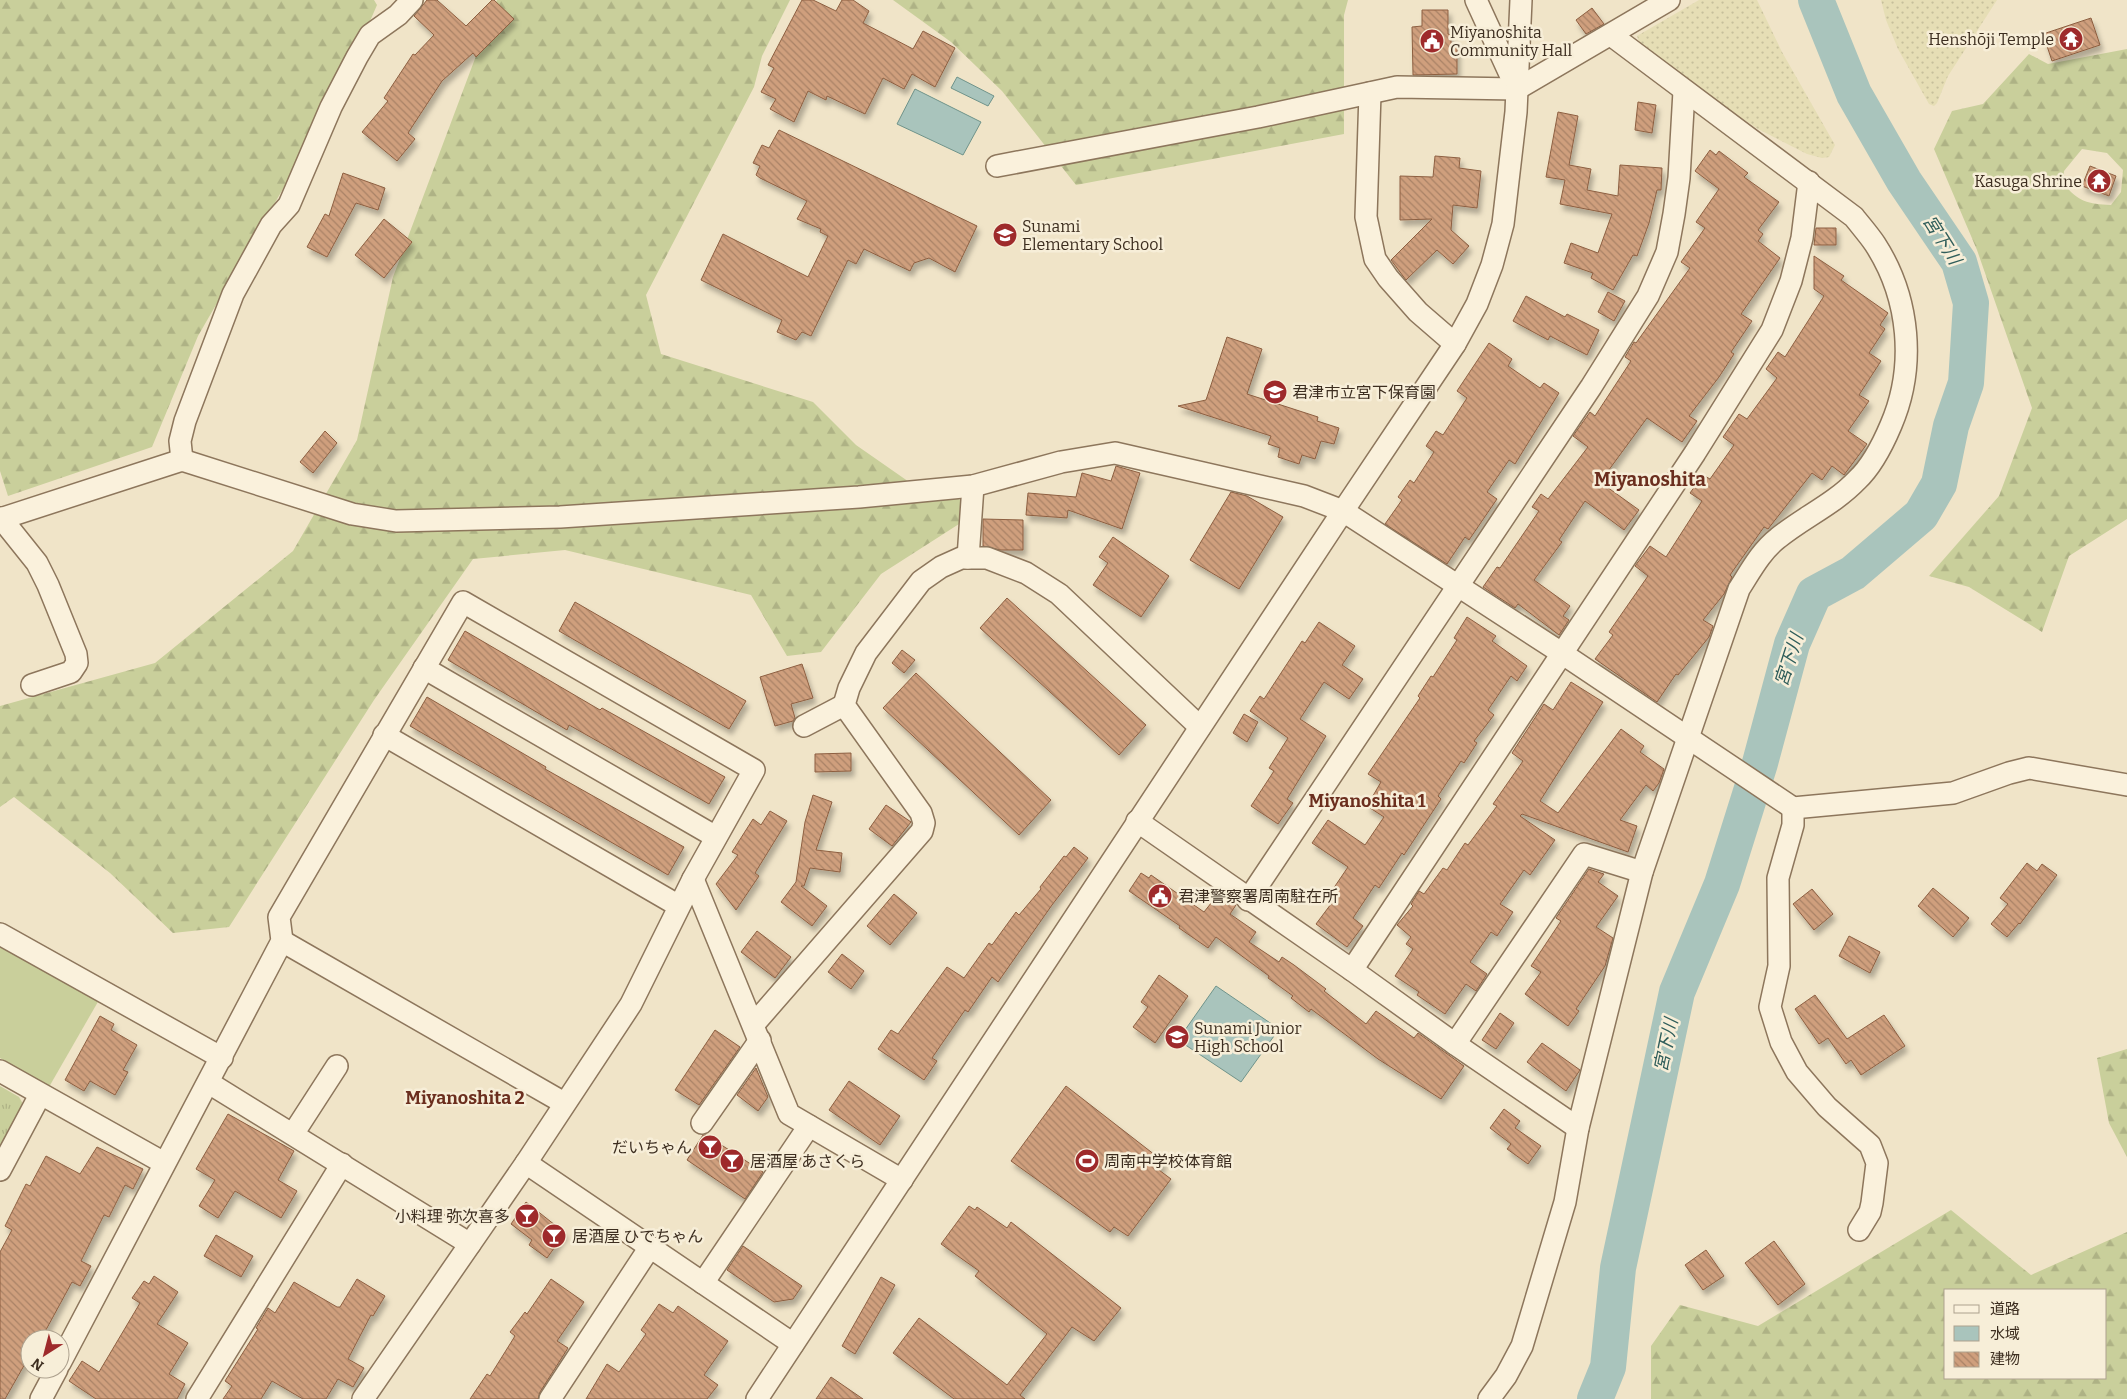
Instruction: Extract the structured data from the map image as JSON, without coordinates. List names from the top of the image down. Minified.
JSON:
{"districts":["Miyanoshita","Miyanoshita 1","Miyanoshita 2"],"water":["宮下川"],"places":{"temple":["Henshōji Temple","Kasuga Shrine"],"public building":["Miyanoshita Community Hall","君津警察署周南駐在所"],"school or university":["Sunami Elementary School","君津市立宮下保育園","Sunami Junior High School"],"bar":["だいちゃん","居酒屋 あさくら","小料理 弥次喜多","居酒屋 ひでちゃん"],"sports":["周南中学校体育館"]},"legend":["道路","水域","建物"],"north":"bottom left"}
